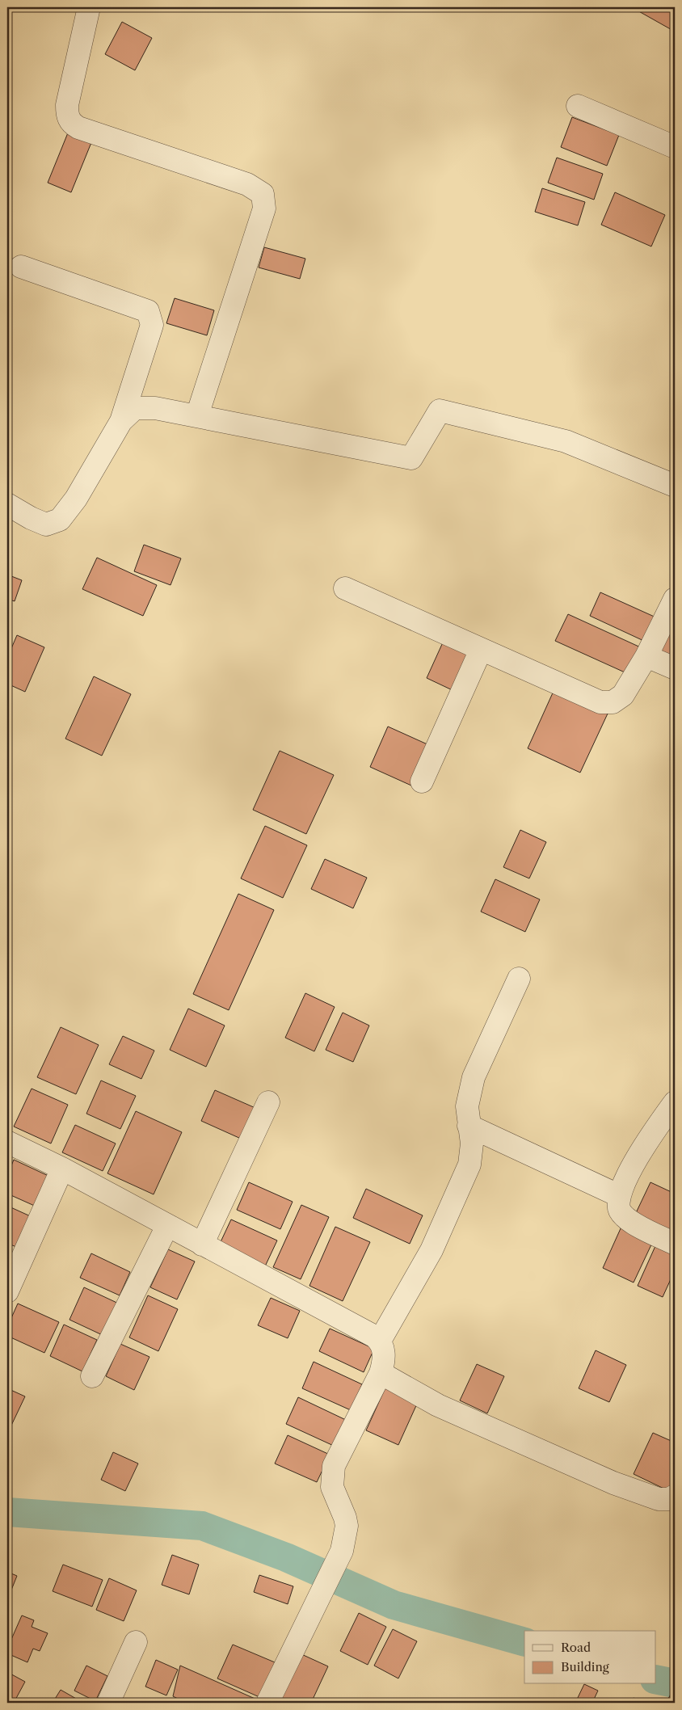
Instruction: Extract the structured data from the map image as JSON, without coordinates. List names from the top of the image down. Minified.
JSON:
{"legend":["Road","Building"]}
